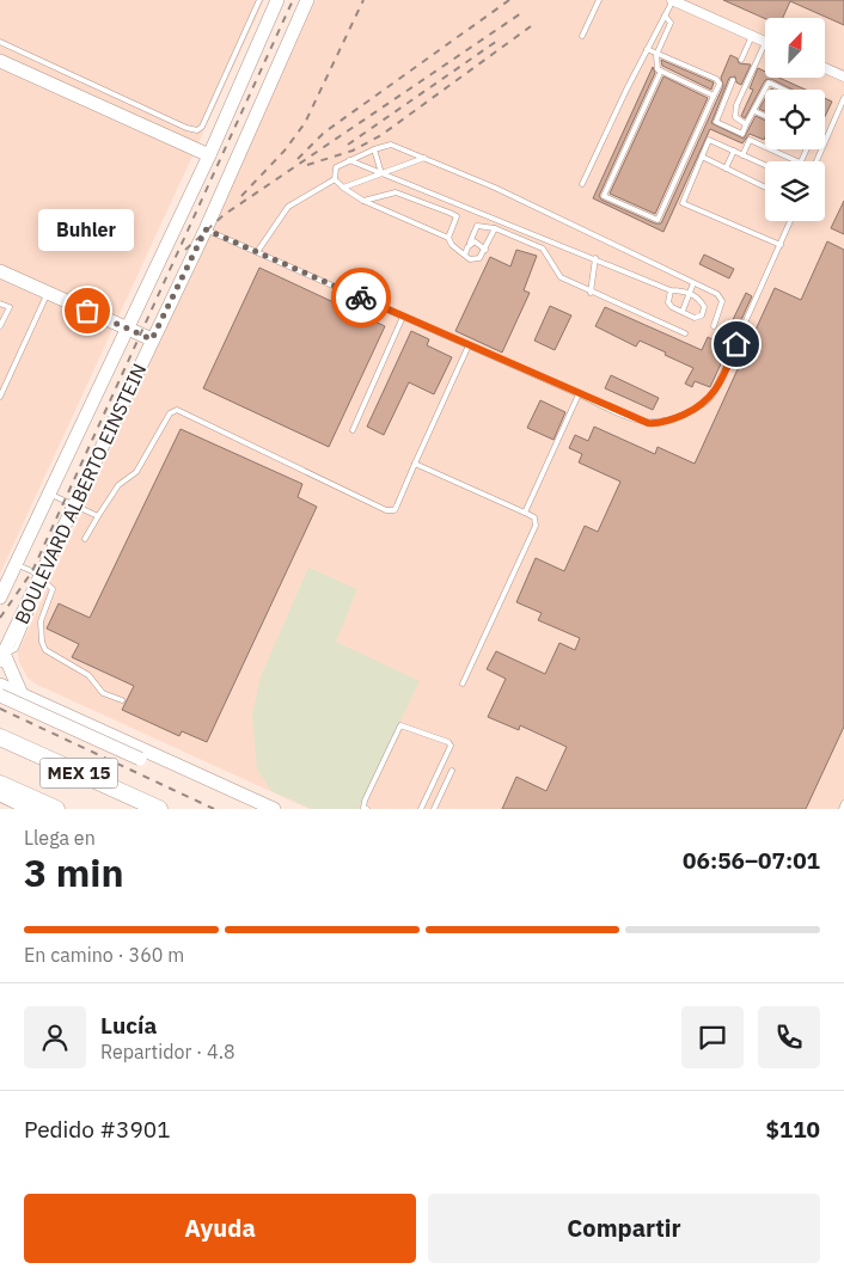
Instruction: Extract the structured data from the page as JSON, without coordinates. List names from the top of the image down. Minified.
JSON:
{"streets":{"highway":["MEX 15"],"main road":["BOULEVARD ALBERTO EINSTEIN"]},"places":["Buhler"],"north":"top right","page":{"bubble":"Buhler","heading":["3 min","Llega en","06:56–07:01"],"panel":["Lucía","Repartidor · 4.8","Pedido #3901","$110"],"bar":"En camino · 360 m","buttons":["Ayuda","Compartir"]}}
